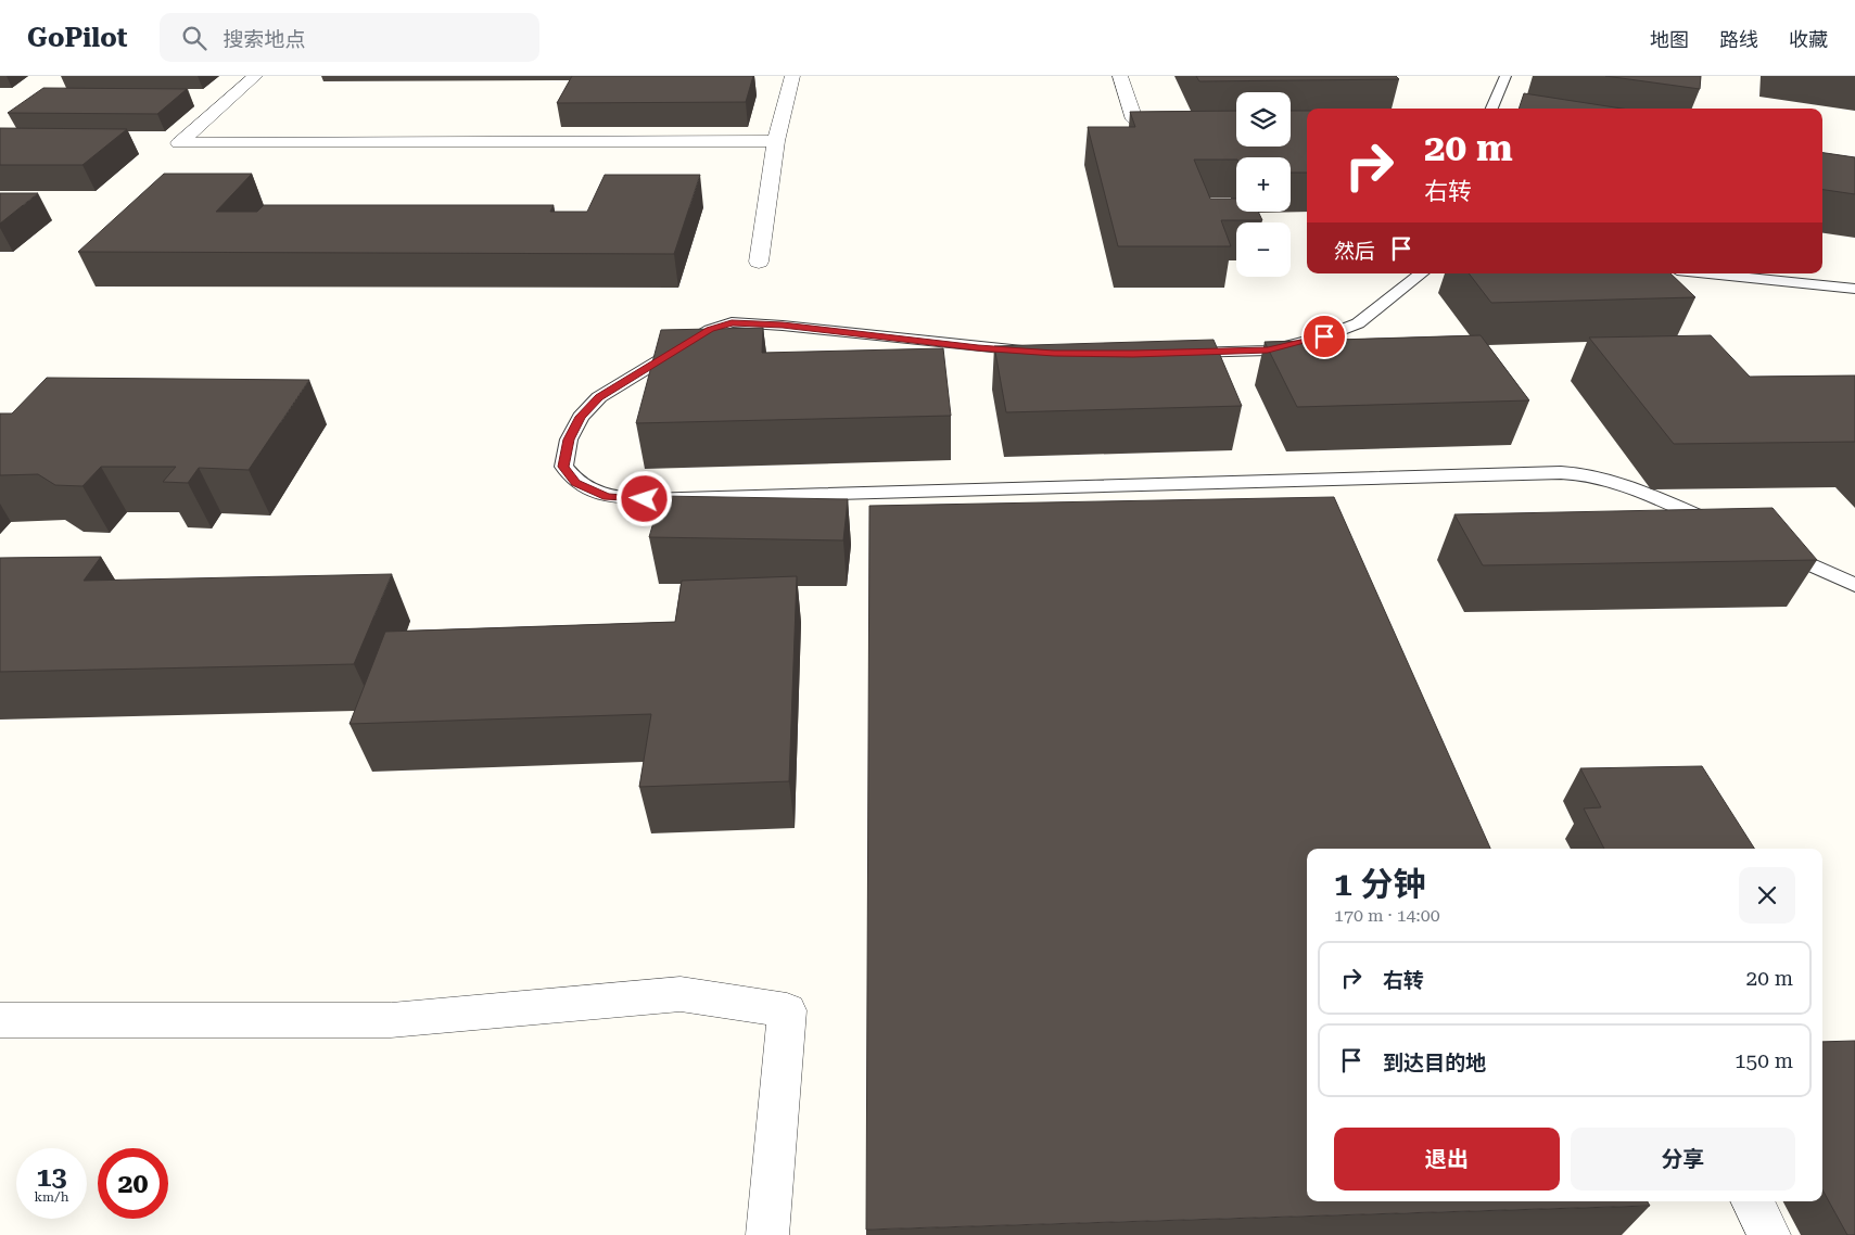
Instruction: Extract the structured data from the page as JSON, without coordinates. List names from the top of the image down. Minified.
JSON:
{"page":{"header":"GoPilot","search":"搜索地点","nav":["地图","路线","收藏"],"map_buttons":["+","−"],"turn":["20 m","右转"],"then":"然后","heading":["1 分钟","170 m · 14:00"],"list":[{"name":"右转","value":"20 m"},{"name":"到达目的地","value":"150 m"}],"buttons":["退出","分享"],"speed":"13 km/h","limit":"20"}}
